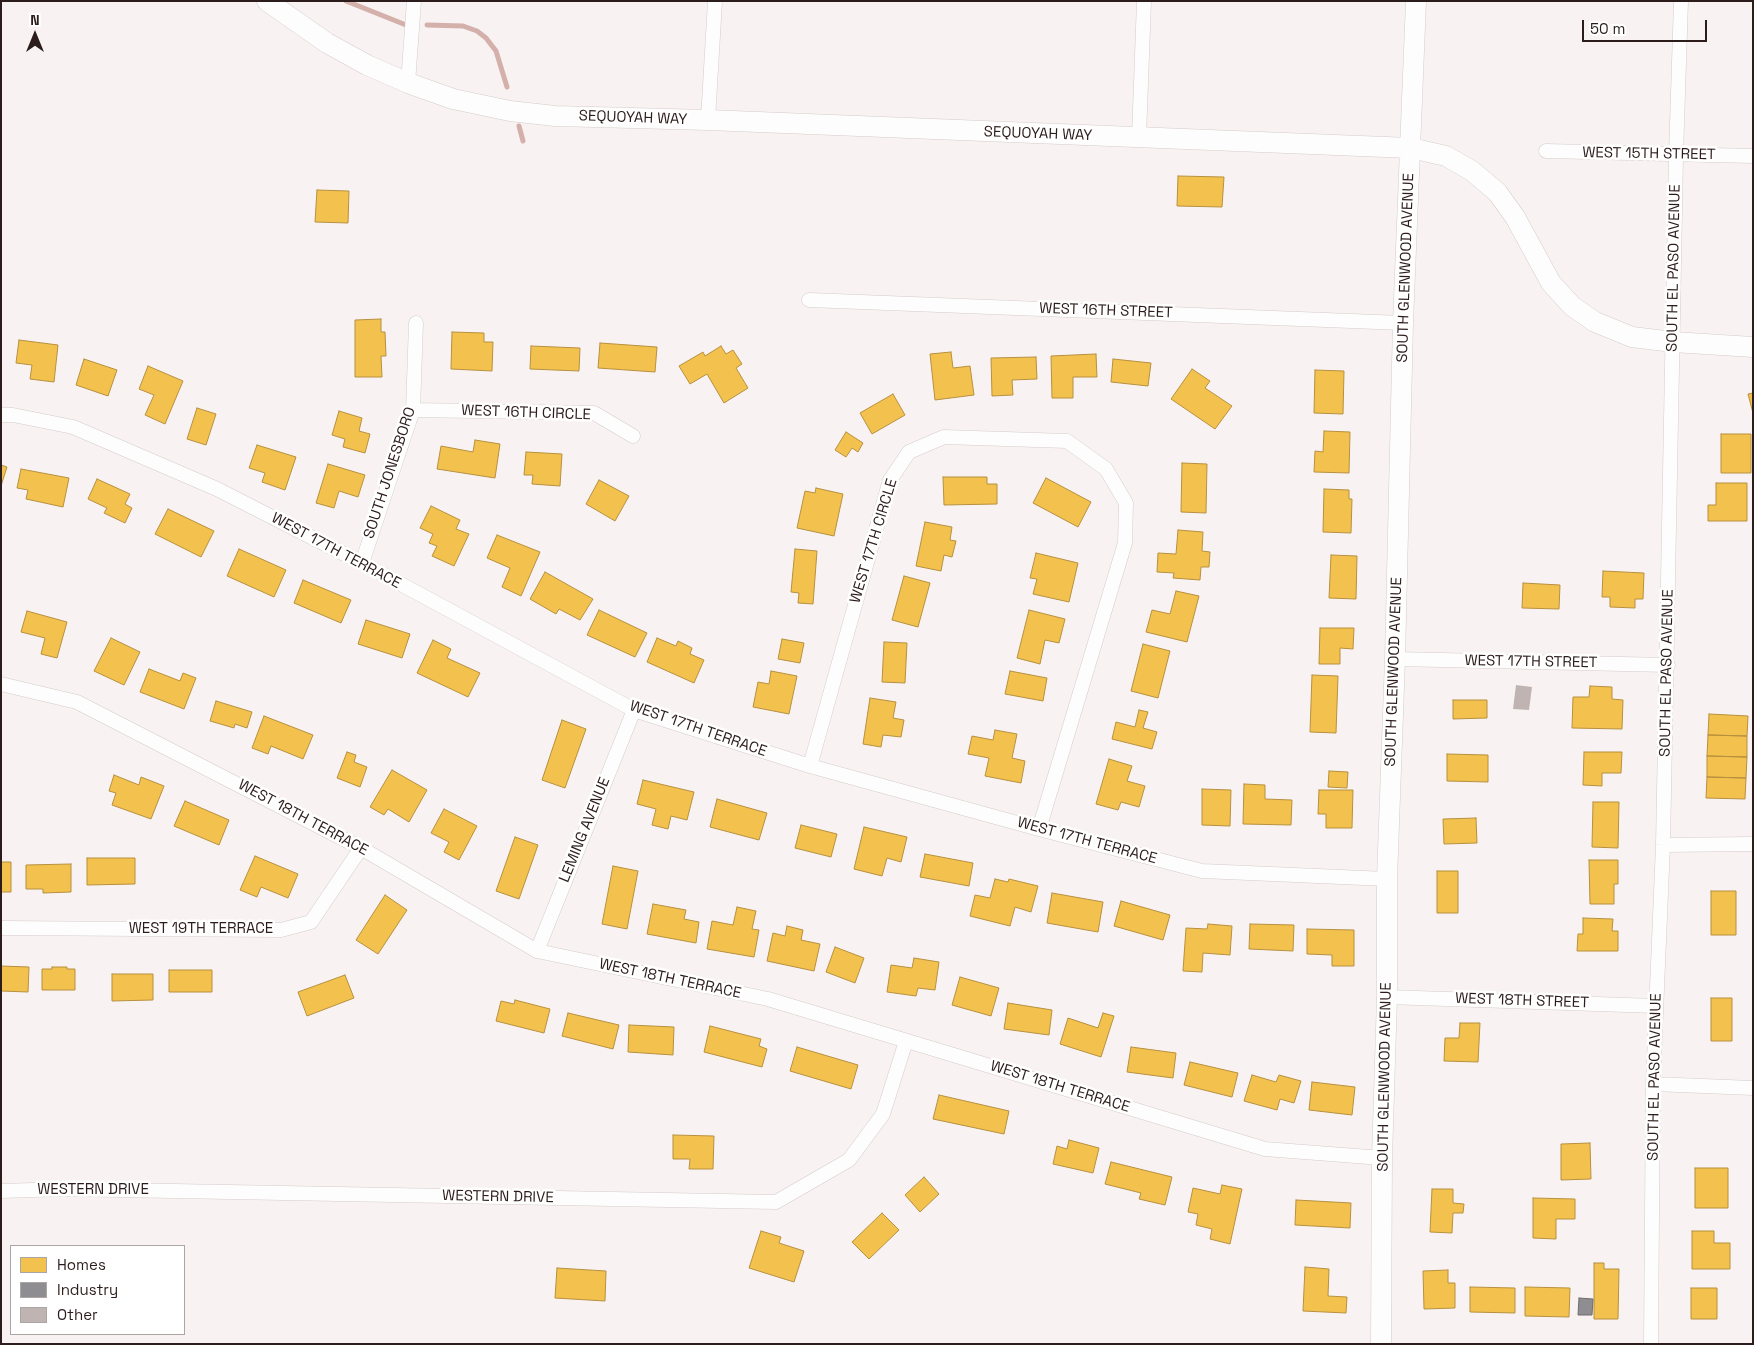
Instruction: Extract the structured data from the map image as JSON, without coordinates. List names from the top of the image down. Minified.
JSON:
{"streets":{"street":["SEQUOYAH WAY","WEST 15TH STREET","SOUTH GLENWOOD AVENUE","SOUTH EL PASO AVENUE","WEST 16TH STREET","WEST 16TH CIRCLE","SOUTH JONESBORO","WEST 17TH CIRCLE","WEST 17TH TERRACE","WEST 17TH STREET","WEST 18TH TERRACE","LEMING AVENUE","WEST 19TH TERRACE","WEST 18TH STREET","WESTERN DRIVE"]},"crossings":[["SEQUOYAH WAY","SOUTH GLENWOOD AVENUE"],["SEQUOYAH WAY","SOUTH EL PASO AVENUE"],["WEST 15TH STREET","SOUTH EL PASO AVENUE"],["SOUTH GLENWOOD AVENUE","WEST 16TH STREET"],["SOUTH GLENWOOD AVENUE","WEST 17TH TERRACE"],["SOUTH GLENWOOD AVENUE","WEST 17TH STREET"],["SOUTH GLENWOOD AVENUE","WEST 18TH TERRACE"],["SOUTH GLENWOOD AVENUE","WEST 18TH STREET"],["SOUTH EL PASO AVENUE","WEST 17TH STREET"],["SOUTH EL PASO AVENUE","WEST 18TH STREET"],["WEST 16TH CIRCLE","SOUTH JONESBORO"],["SOUTH JONESBORO","WEST 17TH TERRACE"],["WEST 17TH CIRCLE","WEST 17TH TERRACE"],["WEST 17TH TERRACE","LEMING AVENUE"],["WEST 18TH TERRACE","LEMING AVENUE"],["WEST 18TH TERRACE","WEST 19TH TERRACE"],["WEST 18TH TERRACE","WESTERN DRIVE"]],"legend":["Homes","Industry","Other"],"scale_bar":"50 m","north":"top"}
